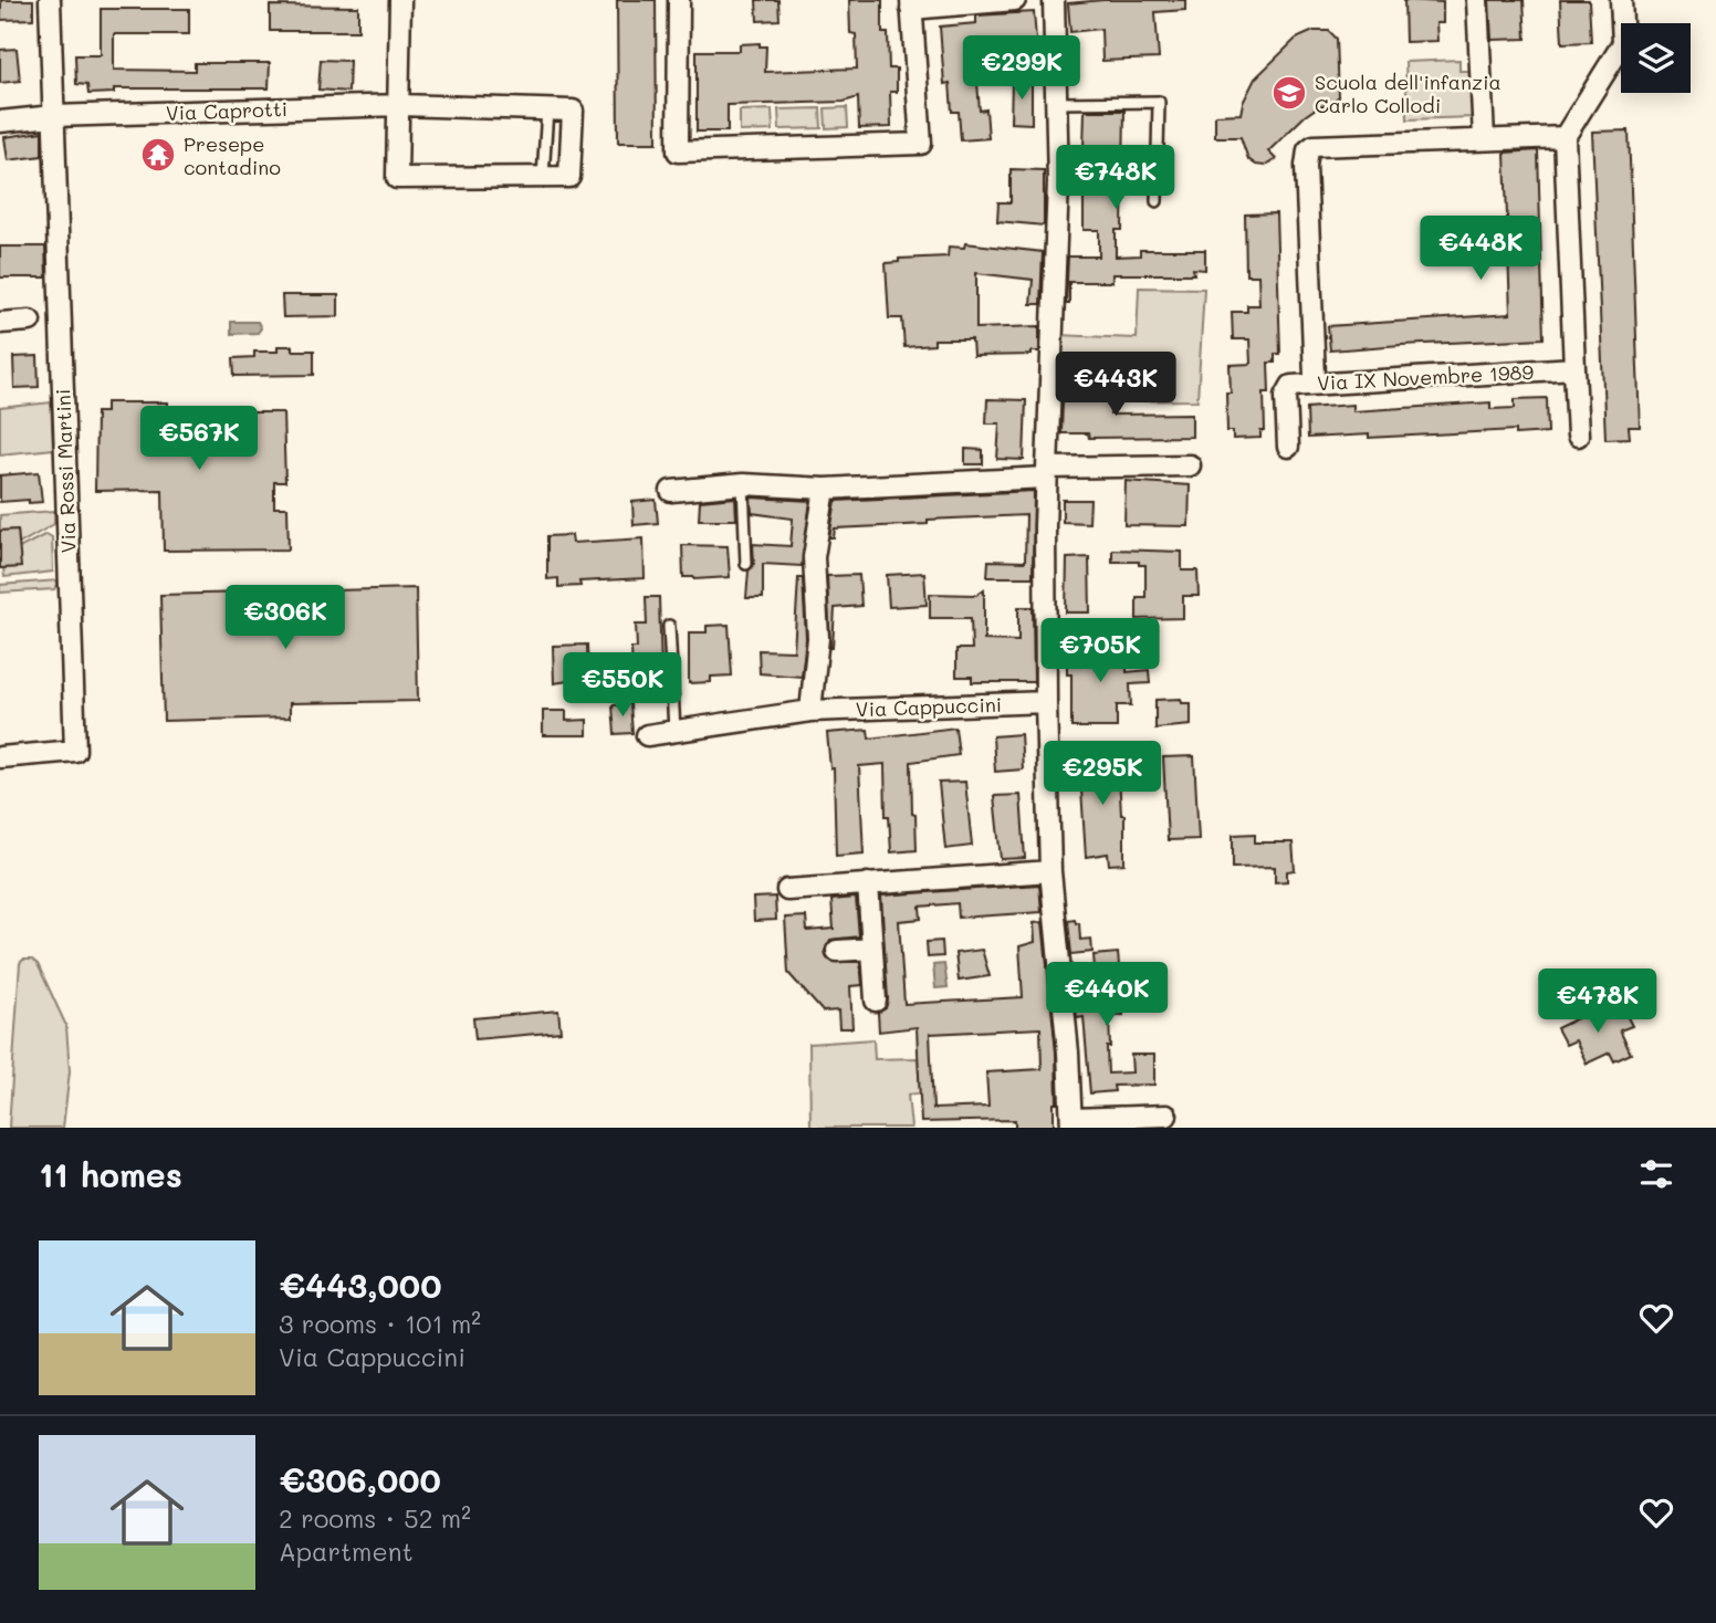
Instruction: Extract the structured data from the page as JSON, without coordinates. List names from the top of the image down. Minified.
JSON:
{"streets":{"street":["Via Caprotti","Via IX Novembre 1989","Via Rossi Martini","Via Cappuccini"]},"crossings":[["Via Caprotti","Via Rossi Martini"]],"places":{"school or university":["Scuola dell'infanzia Carlo Collodi"],"temple":["Presepe contadino"]},"page":{"price":["€299K","€748K","€448K","€443K","€567K","€306K","€705K","€550K","€295K","€440K","€478K"],"heading":"11 homes","list":[{"name":"€443,000","note":"3 rooms · 101 m² · Via Cappuccini"},{"name":"€306,000","note":"2 rooms · 52 m² · Apartment"}]}}
